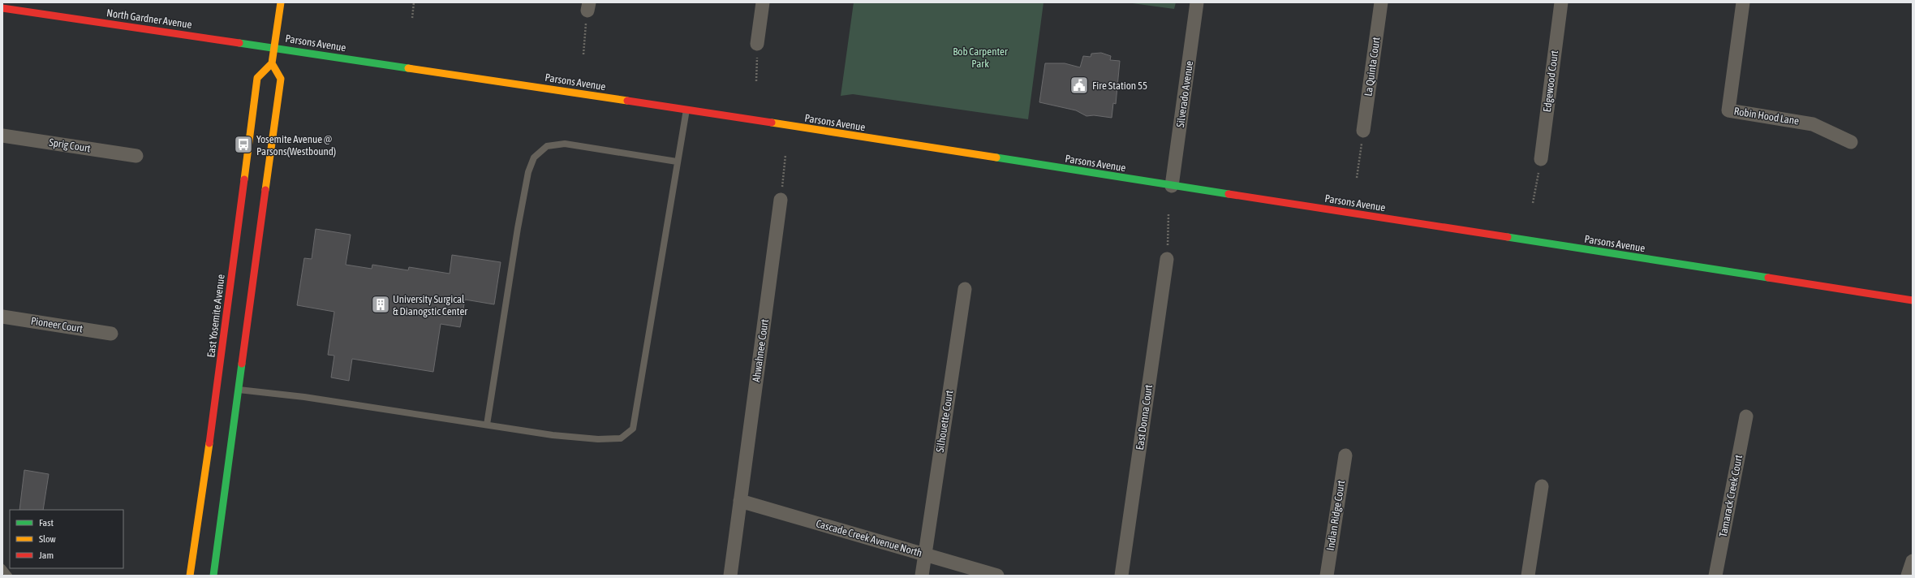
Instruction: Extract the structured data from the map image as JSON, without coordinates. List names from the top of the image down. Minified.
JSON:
{"streets":{"street":["North Gardner Avenue","Parsons Avenue","La Quinta Court","Edgewood Court","Silverado Avenue","Robin Hood Lane","Sprig Court","East Yosemite Avenue","Pioneer Court","Ahwahnee Court","East Donna Court","Silhouette Court","Tamarack Creek Court","Indian Ridge Court","Cascade Creek Avenue North"]},"crossings":[["North Gardner Avenue","Parsons Avenue"],["Parsons Avenue","Silverado Avenue"],["Ahwahnee Court","Cascade Creek Avenue North"],["Silhouette Court","Cascade Creek Avenue North"]],"parks":["Bob Carpenter Park"],"places":{"public building":["Fire Station 55"],"bus stop":["Yosemite Avenue @ Parsons(Westbound)"],"building":["University Surgical & Dianogstic Center"]},"legend":["Fast","Slow","Jam"]}
